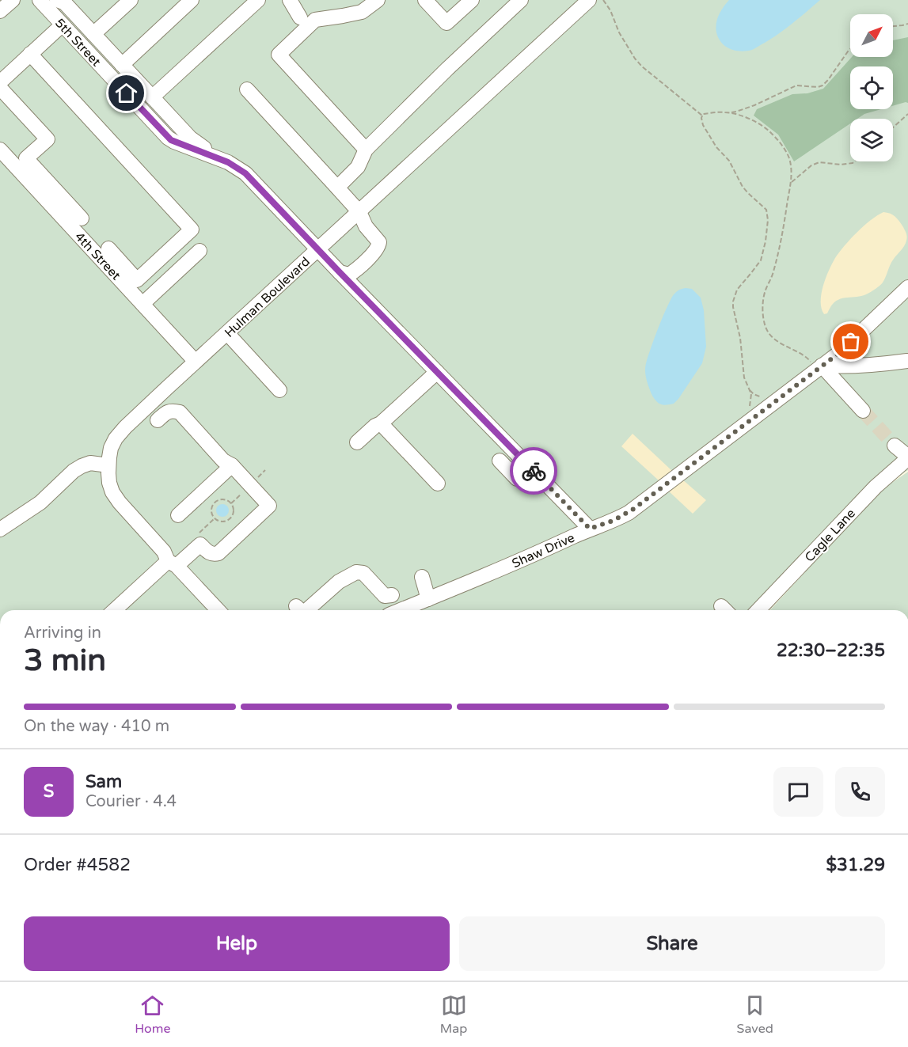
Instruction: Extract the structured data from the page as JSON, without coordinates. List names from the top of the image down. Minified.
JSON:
{"streets":{"street":["5th Street","4th Street","Hulman Boulevard","Cagle Lane","Shaw Drive"]},"crossings":[["5th Street","Hulman Boulevard"],["5th Street","Shaw Drive"],["4th Street","Hulman Boulevard"]],"north":"top right","page":{"heading":["3 min","Arriving in","22:30–22:35"],"panel":["Sam","Courier · 4.4","Order #4582","$31.29"],"bar":"On the way · 410 m","round":"S","buttons":["Help","Share"],"tabs":["Home","Map","Saved"]}}
